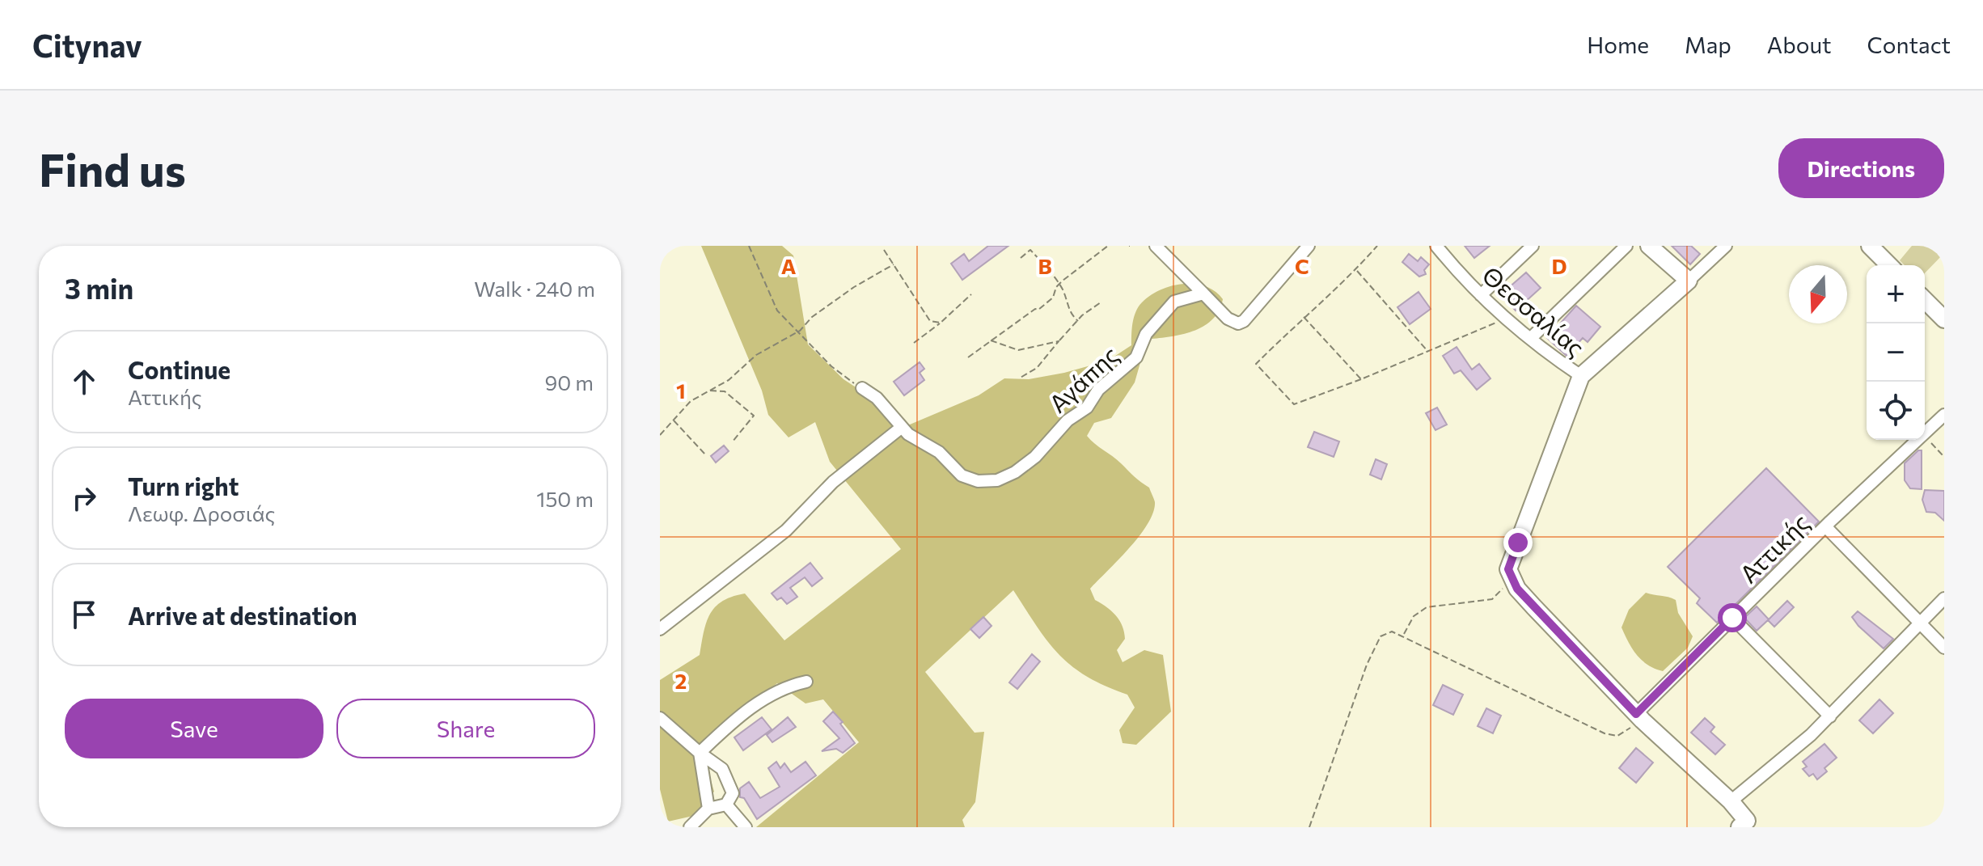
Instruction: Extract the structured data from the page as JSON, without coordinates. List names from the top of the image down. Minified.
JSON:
{"streets":{"street":["Θεσσαλίας","Αγάπης","Αττικής"]},"north":"bottom","page":{"header":"Citynav","nav":["Home","Map","About","Contact"],"buttons":["Directions",["Save","Share"]],"title":"Find us","heading":["3 min","Walk · 240 m"],"map_buttons":["+","−"],"list":[["Continue","Αττικής","90 m"],["Turn right","Λεωφ. Δροσιάς","150 m"],"Arrive at destination"]},"grid":{"columns":["A","B","C","D"],"rows":["1","2"]}}
